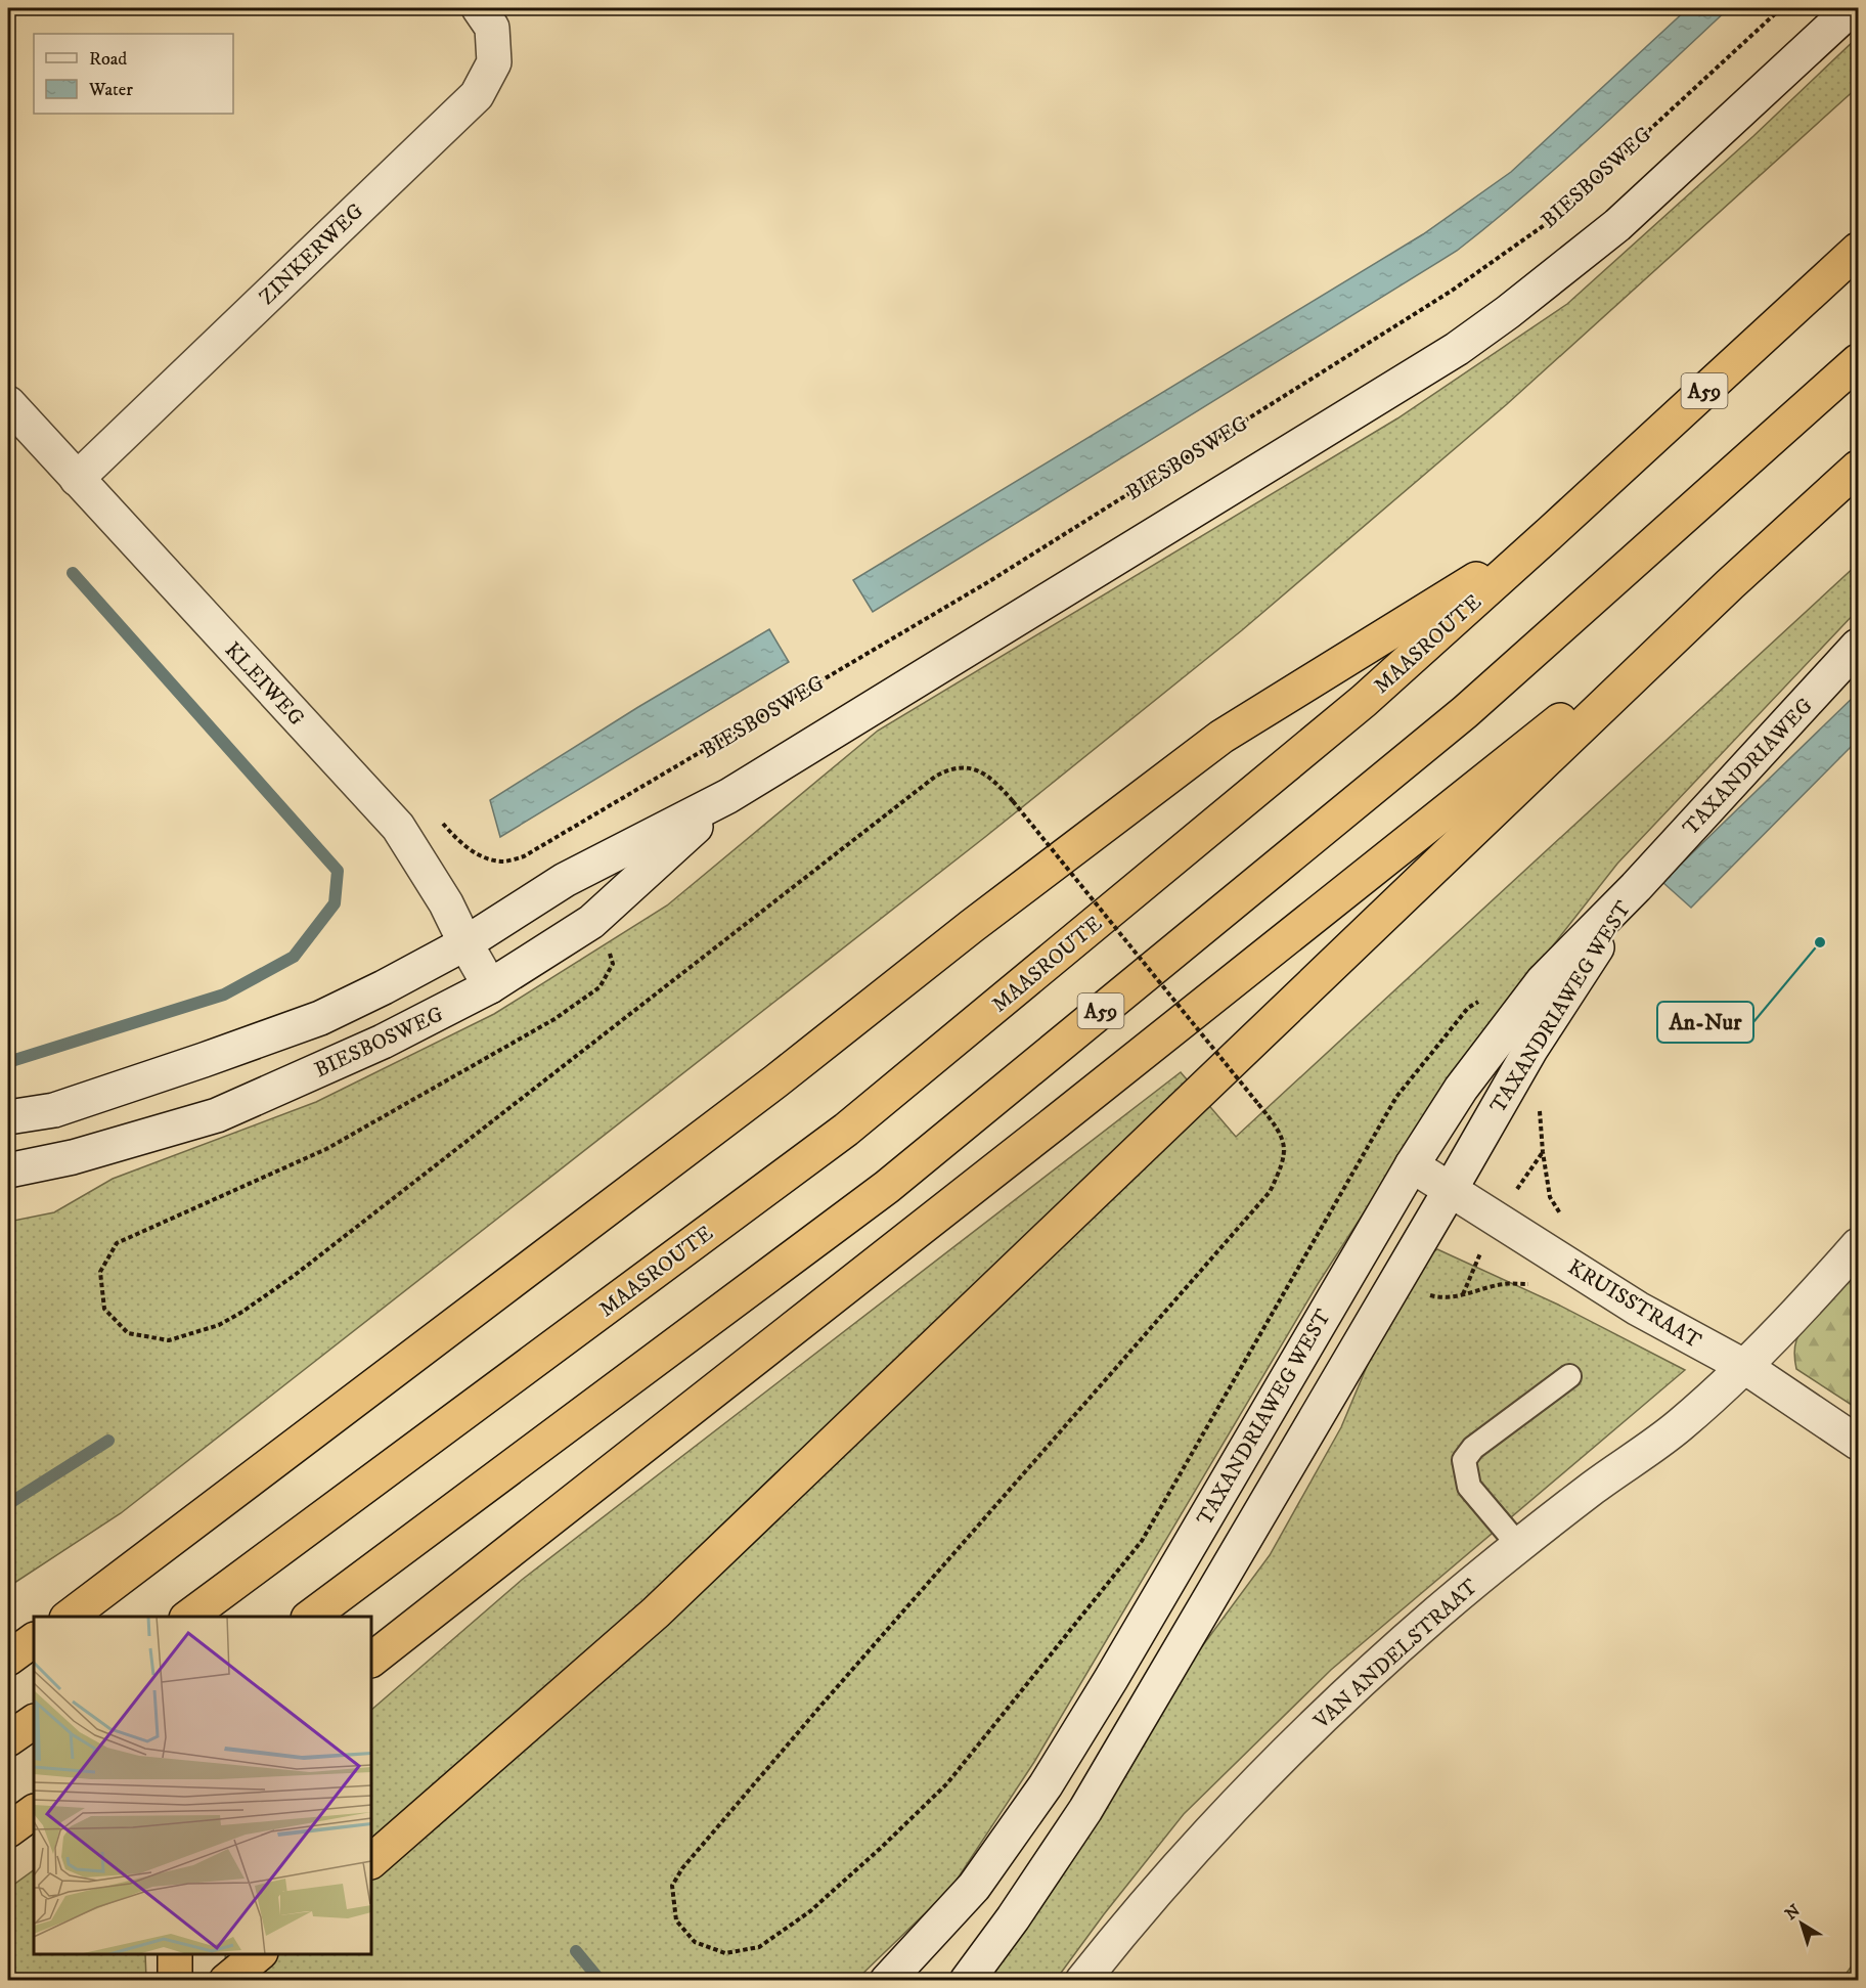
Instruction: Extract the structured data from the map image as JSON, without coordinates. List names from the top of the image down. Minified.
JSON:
{"streets":{"highway":["A59","MAASROUTE"],"main road":["BIESBOSWEG","ZINKERWEG","KLEIWEG","TAXANDRIAWEG","TAXANDRIAWEG WEST","KRUISSTRAAT","VAN ANDELSTRAAT"]},"crossings":[["BIESBOSWEG","KLEIWEG"],["ZINKERWEG","KLEIWEG"],["A59","MAASROUTE"],["TAXANDRIAWEG","TAXANDRIAWEG WEST"],["TAXANDRIAWEG WEST","KRUISSTRAAT"],["KRUISSTRAAT","VAN ANDELSTRAAT"]],"places":["An-Nur"],"legend":["Road","Water"],"north":"top left"}
